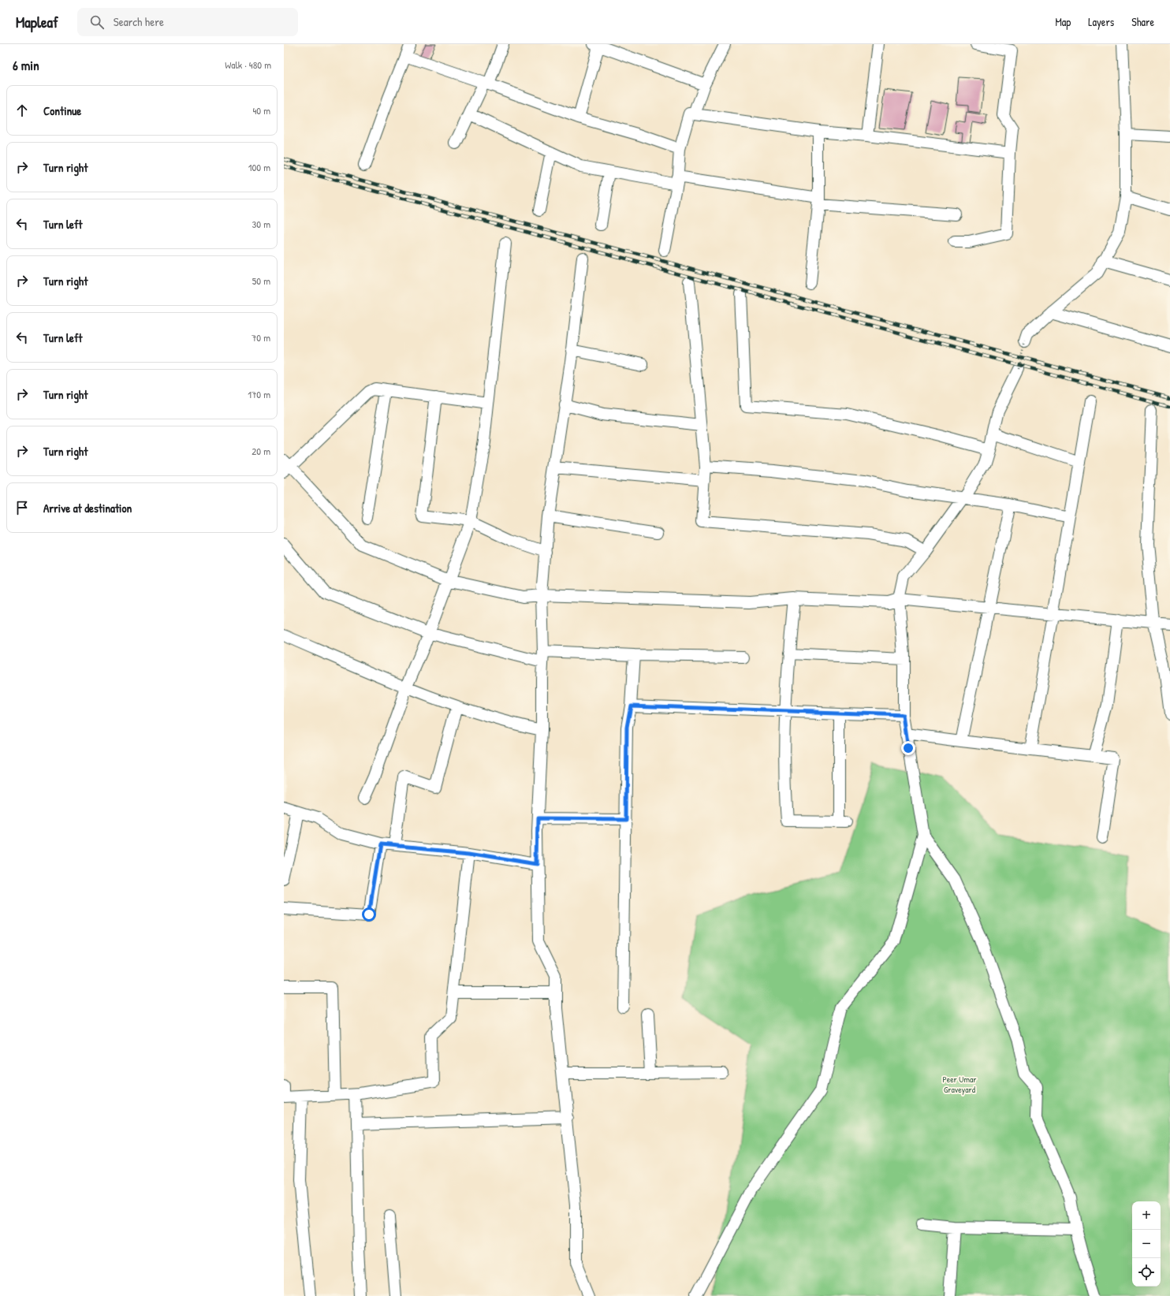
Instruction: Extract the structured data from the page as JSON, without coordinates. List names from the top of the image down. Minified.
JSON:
{"parks":["Peer Umar Graveyard"],"page":{"header":"Mapleaf","search":"Search here","nav":["Map","Layers","Share"],"heading":["6 min","Walk · 480 m"],"list":[["Continue","40 m"],["Turn right","100 m"],["Turn left","30 m"],["Turn right","50 m"],["Turn left","70 m"],["Turn right","170 m"],["Turn right","20 m"],"Arrive at destination"],"map_buttons":["+","−"]}}
